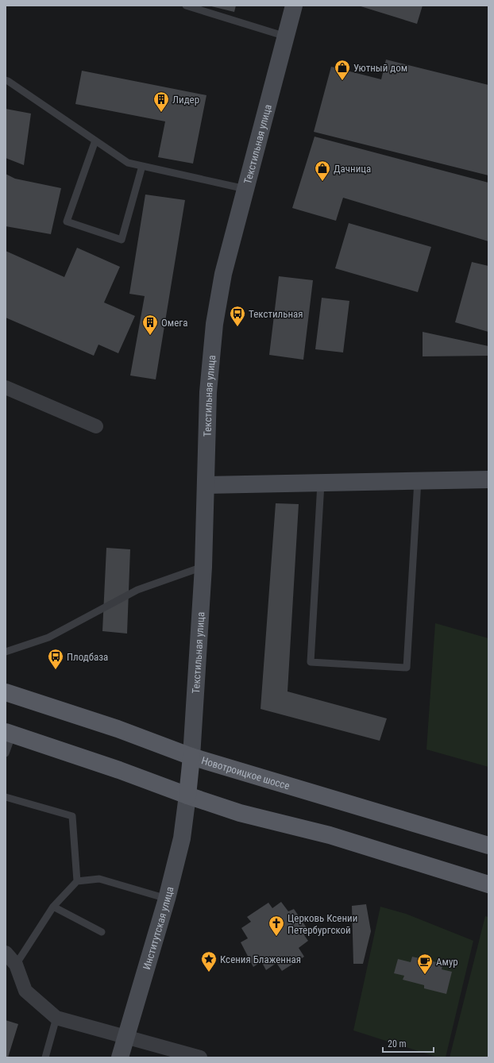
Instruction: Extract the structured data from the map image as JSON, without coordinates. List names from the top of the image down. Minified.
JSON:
{"streets":{"main road":["Текстильная улица","Новотроицкое шоссе","Институтская улица"]},"crossings":[["Текстильная улица","Новотроицкое шоссе"],["Текстильная улица","Институтская улица"]],"places":{"shop":["Уютный дом","Дачница"],"building":["Лидер","Омега"],"bus stop":["Текстильная","Плодбаза"],"church":["Церковь Ксении Петербургской"],"place":["Ксения Блаженная"],"cafe":["Амур"]},"scale_bar":"20 m"}
